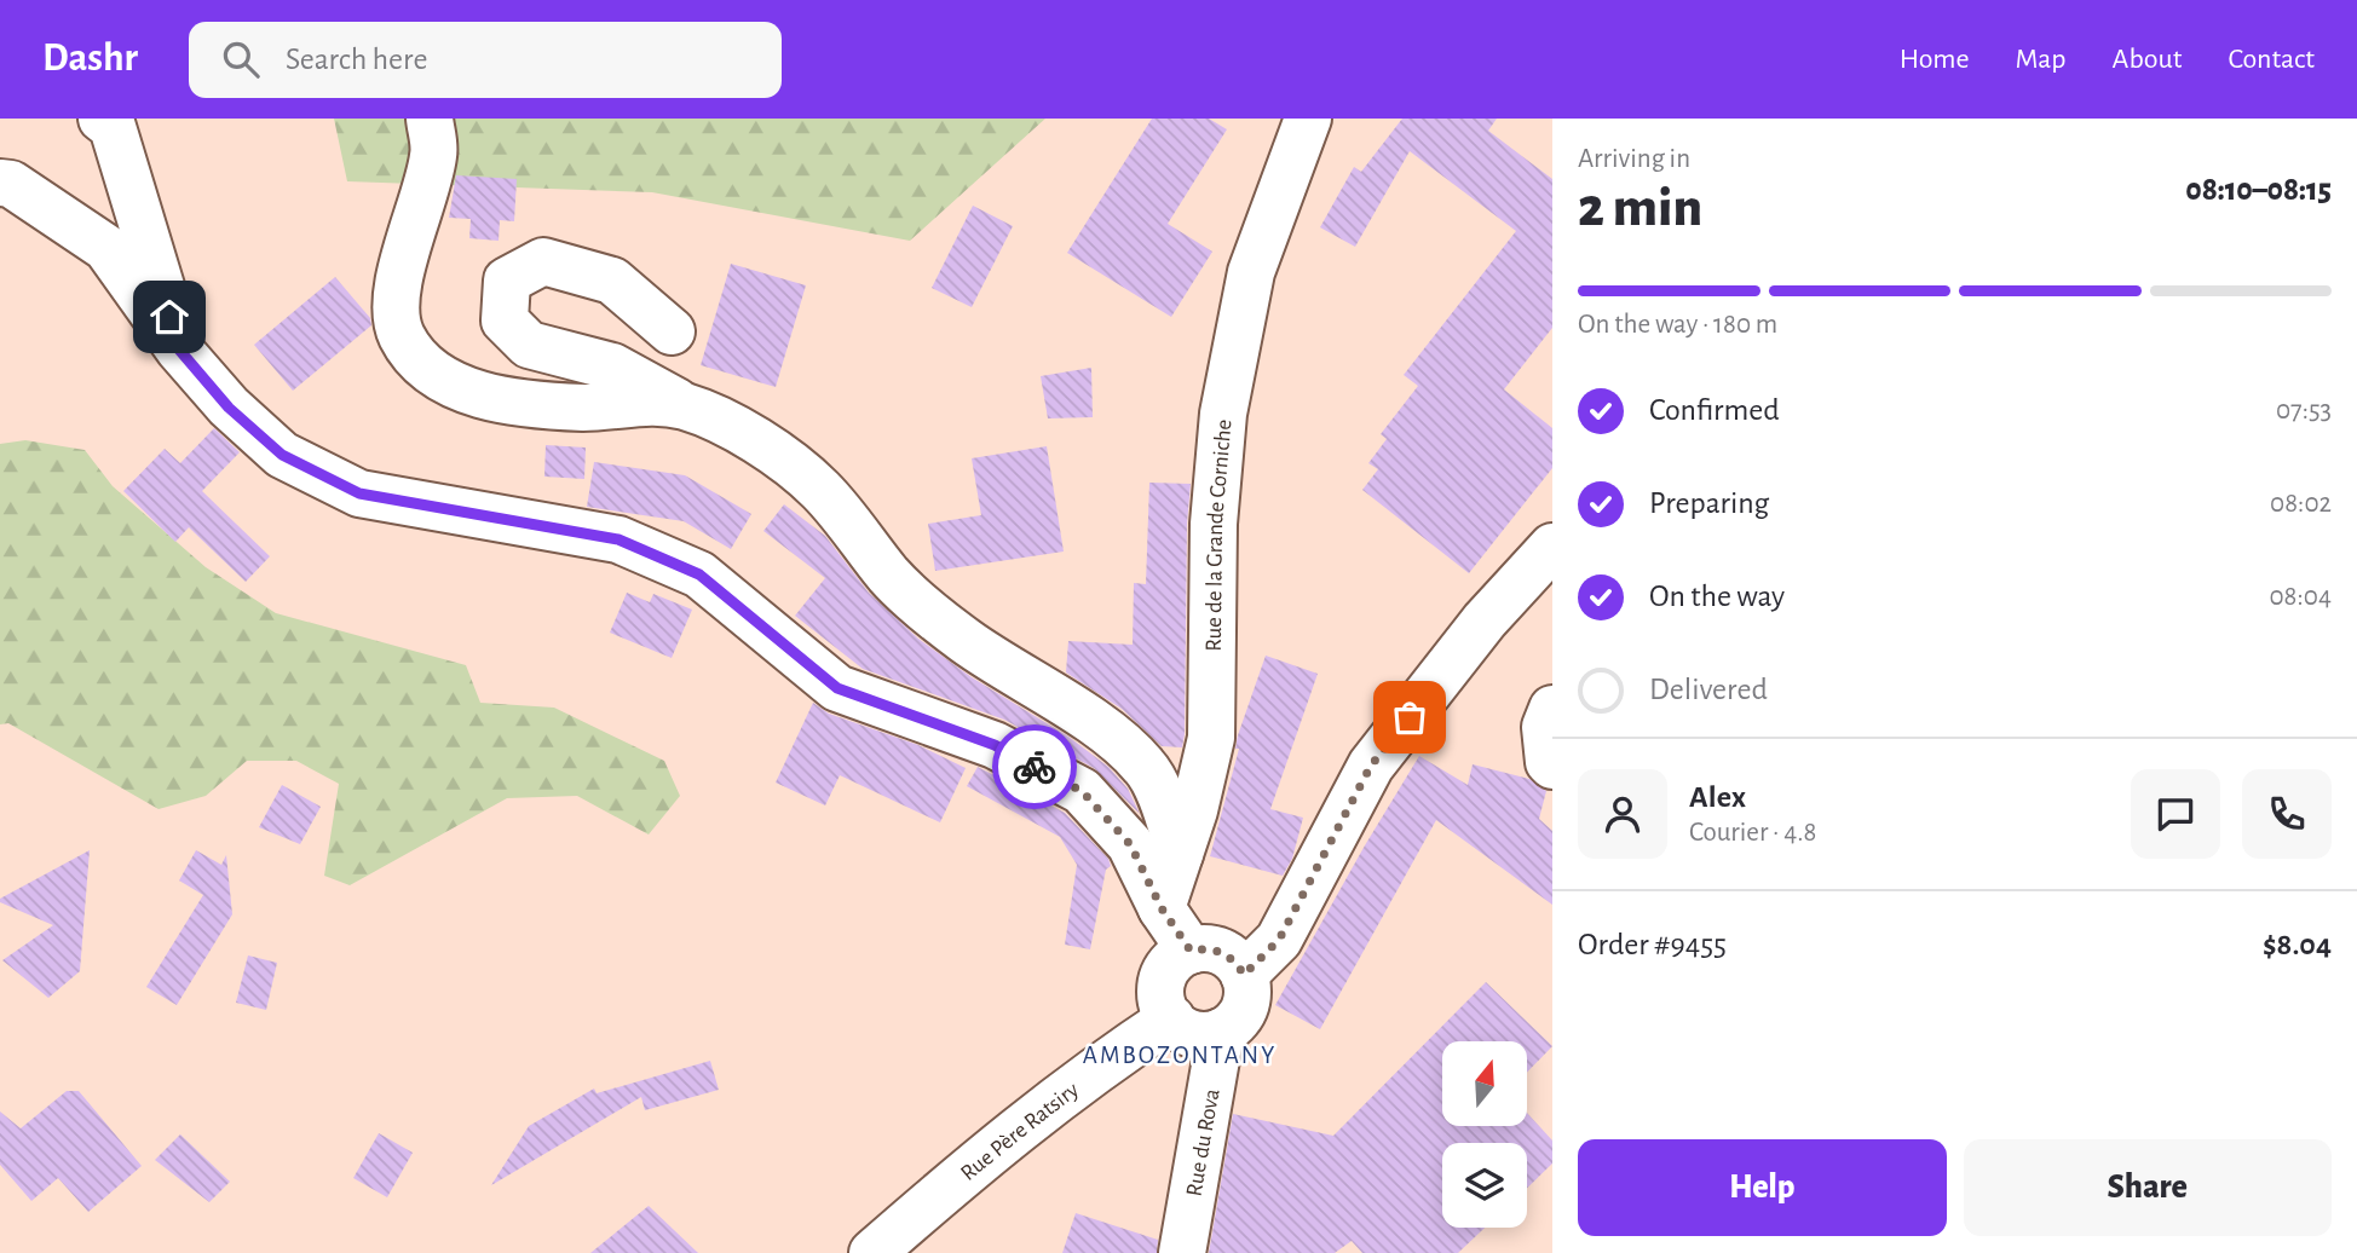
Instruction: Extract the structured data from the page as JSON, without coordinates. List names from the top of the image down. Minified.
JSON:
{"streets":{"street":["Rue de la Grande Corniche","Rue Père Ratsiry","Rue du Rova"]},"crossings":[["Rue Père Ratsiry","Rue du Rova"]],"districts":["AMBOZONTANY"],"north":"top","page":{"header":"Dashr","search":"Search here","nav":["Home","Map","About","Contact"],"heading":["2 min","Arriving in","08:10–08:15"],"panel":["Alex","Courier · 4.8","Order #9455","$8.04"],"bar":"On the way · 180 m","list":[["Confirmed","07:53"],["Preparing","08:02"],["On the way","08:04"],"Delivered"],"buttons":["Help","Share"]}}
